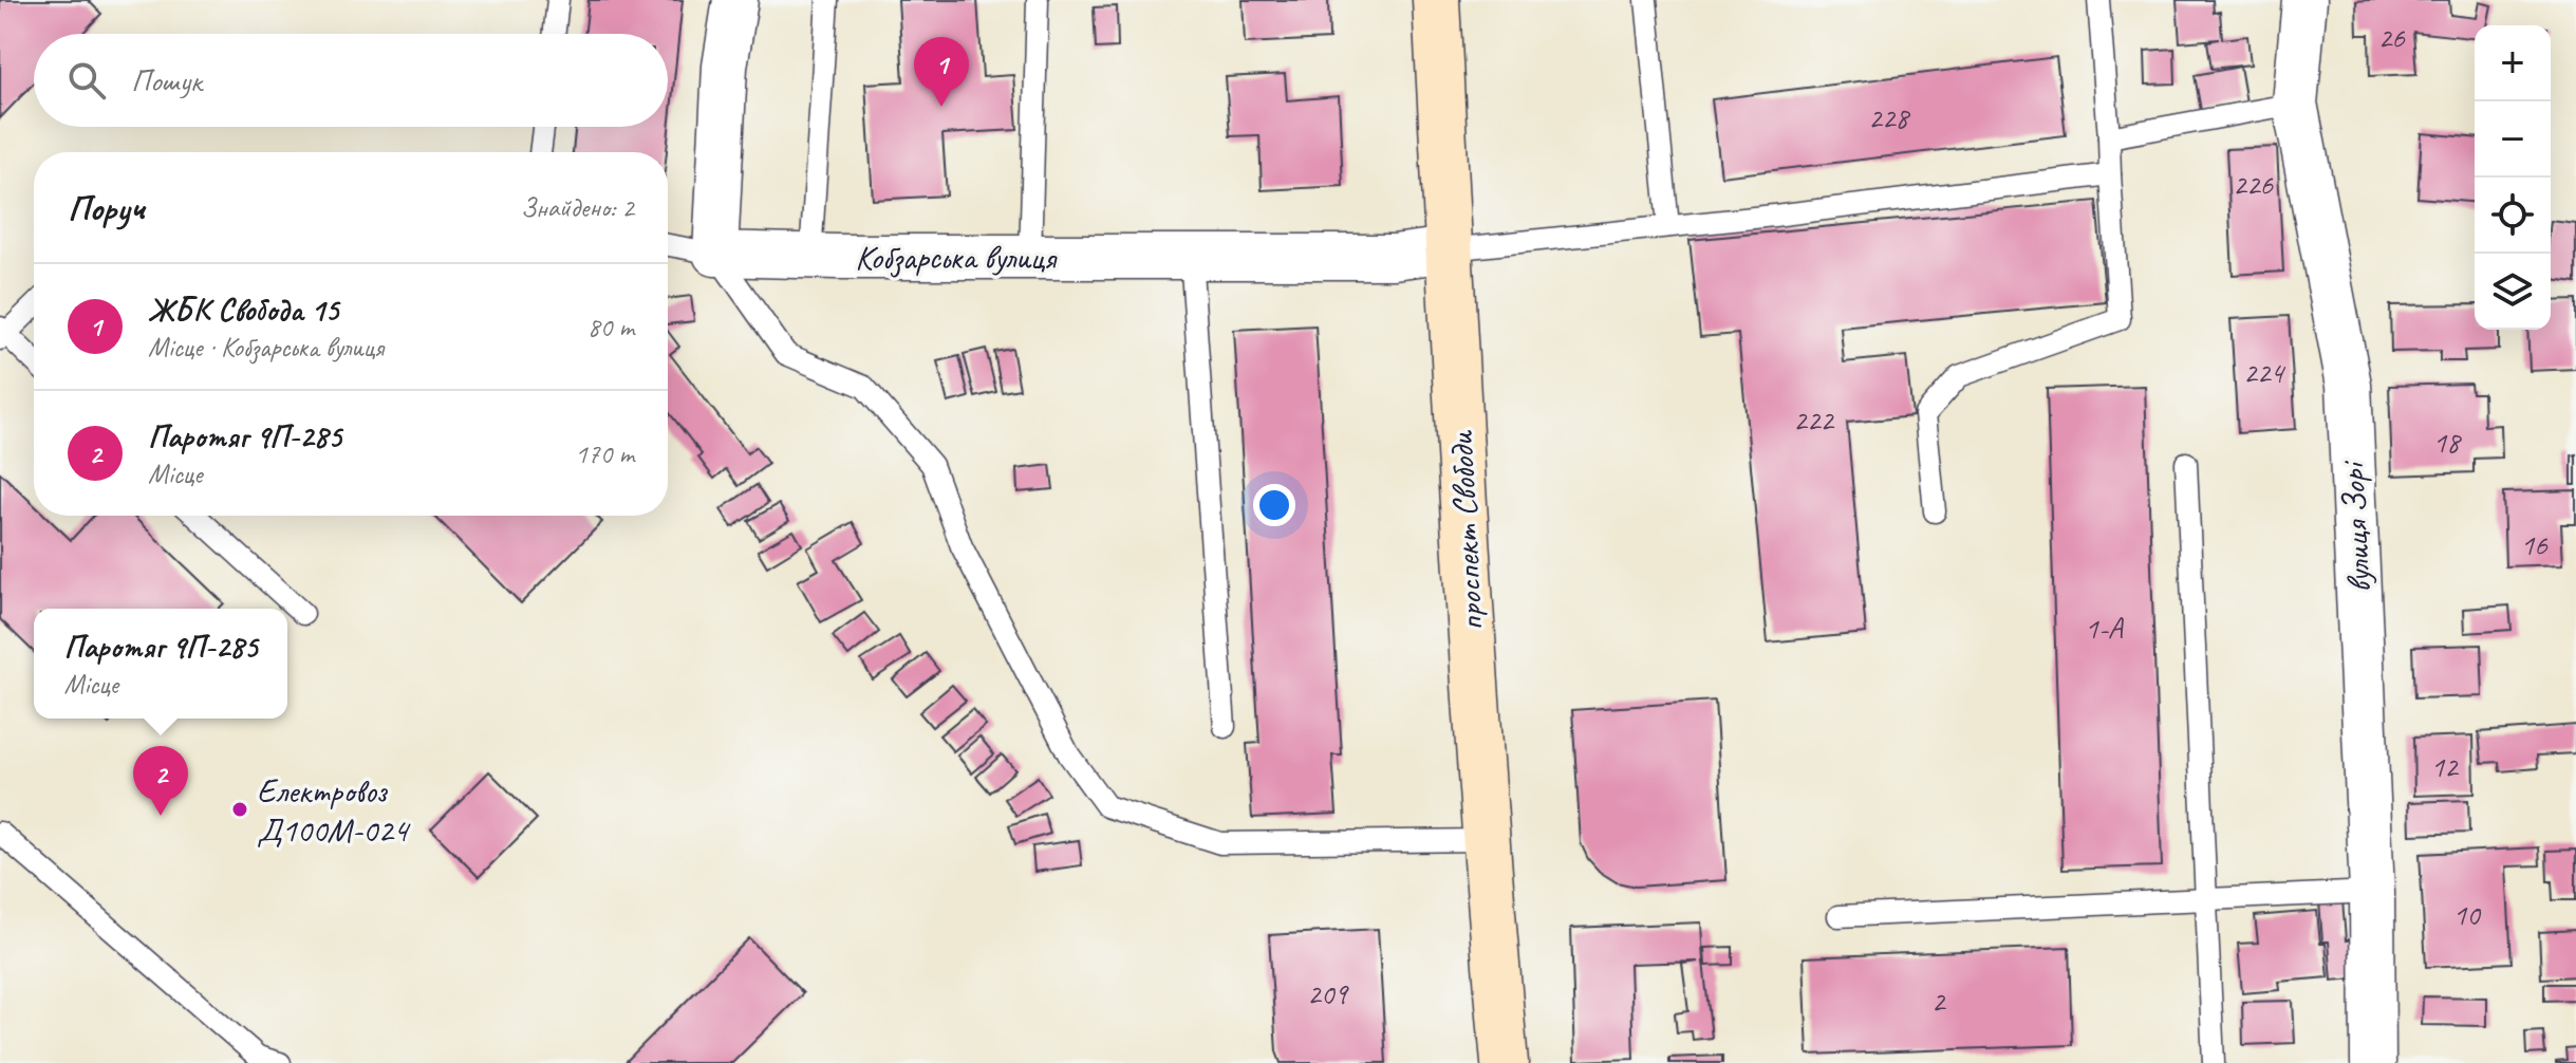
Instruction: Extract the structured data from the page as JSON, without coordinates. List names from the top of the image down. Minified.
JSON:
{"streets":{"main road":["проспект Свободи"],"street":["Кобзарська вулиця","вулиця Зорі"]},"crossings":[["Кобзарська вулиця","проспект Свободи"]],"places":["Електровоз Д100М-024"],"house_numbers":["26","228","226","224","222","18","16","1-А","12","10","209","2"],"page":{"map_buttons":["+","−"],"search":"Пошук","pins":["1","2"],"heading":["Поруч","Знайдено: 2"],"list":[{"mark":"1","name":"ЖБК Свобода 15","note":"Місце · Кобзарська вулиця","value":"80 m"},{"mark":"2","name":"Паротяг 9П-285","note":"Місце","value":"170 m"}],"popup":["Паротяг 9П-285","Місце"]}}
